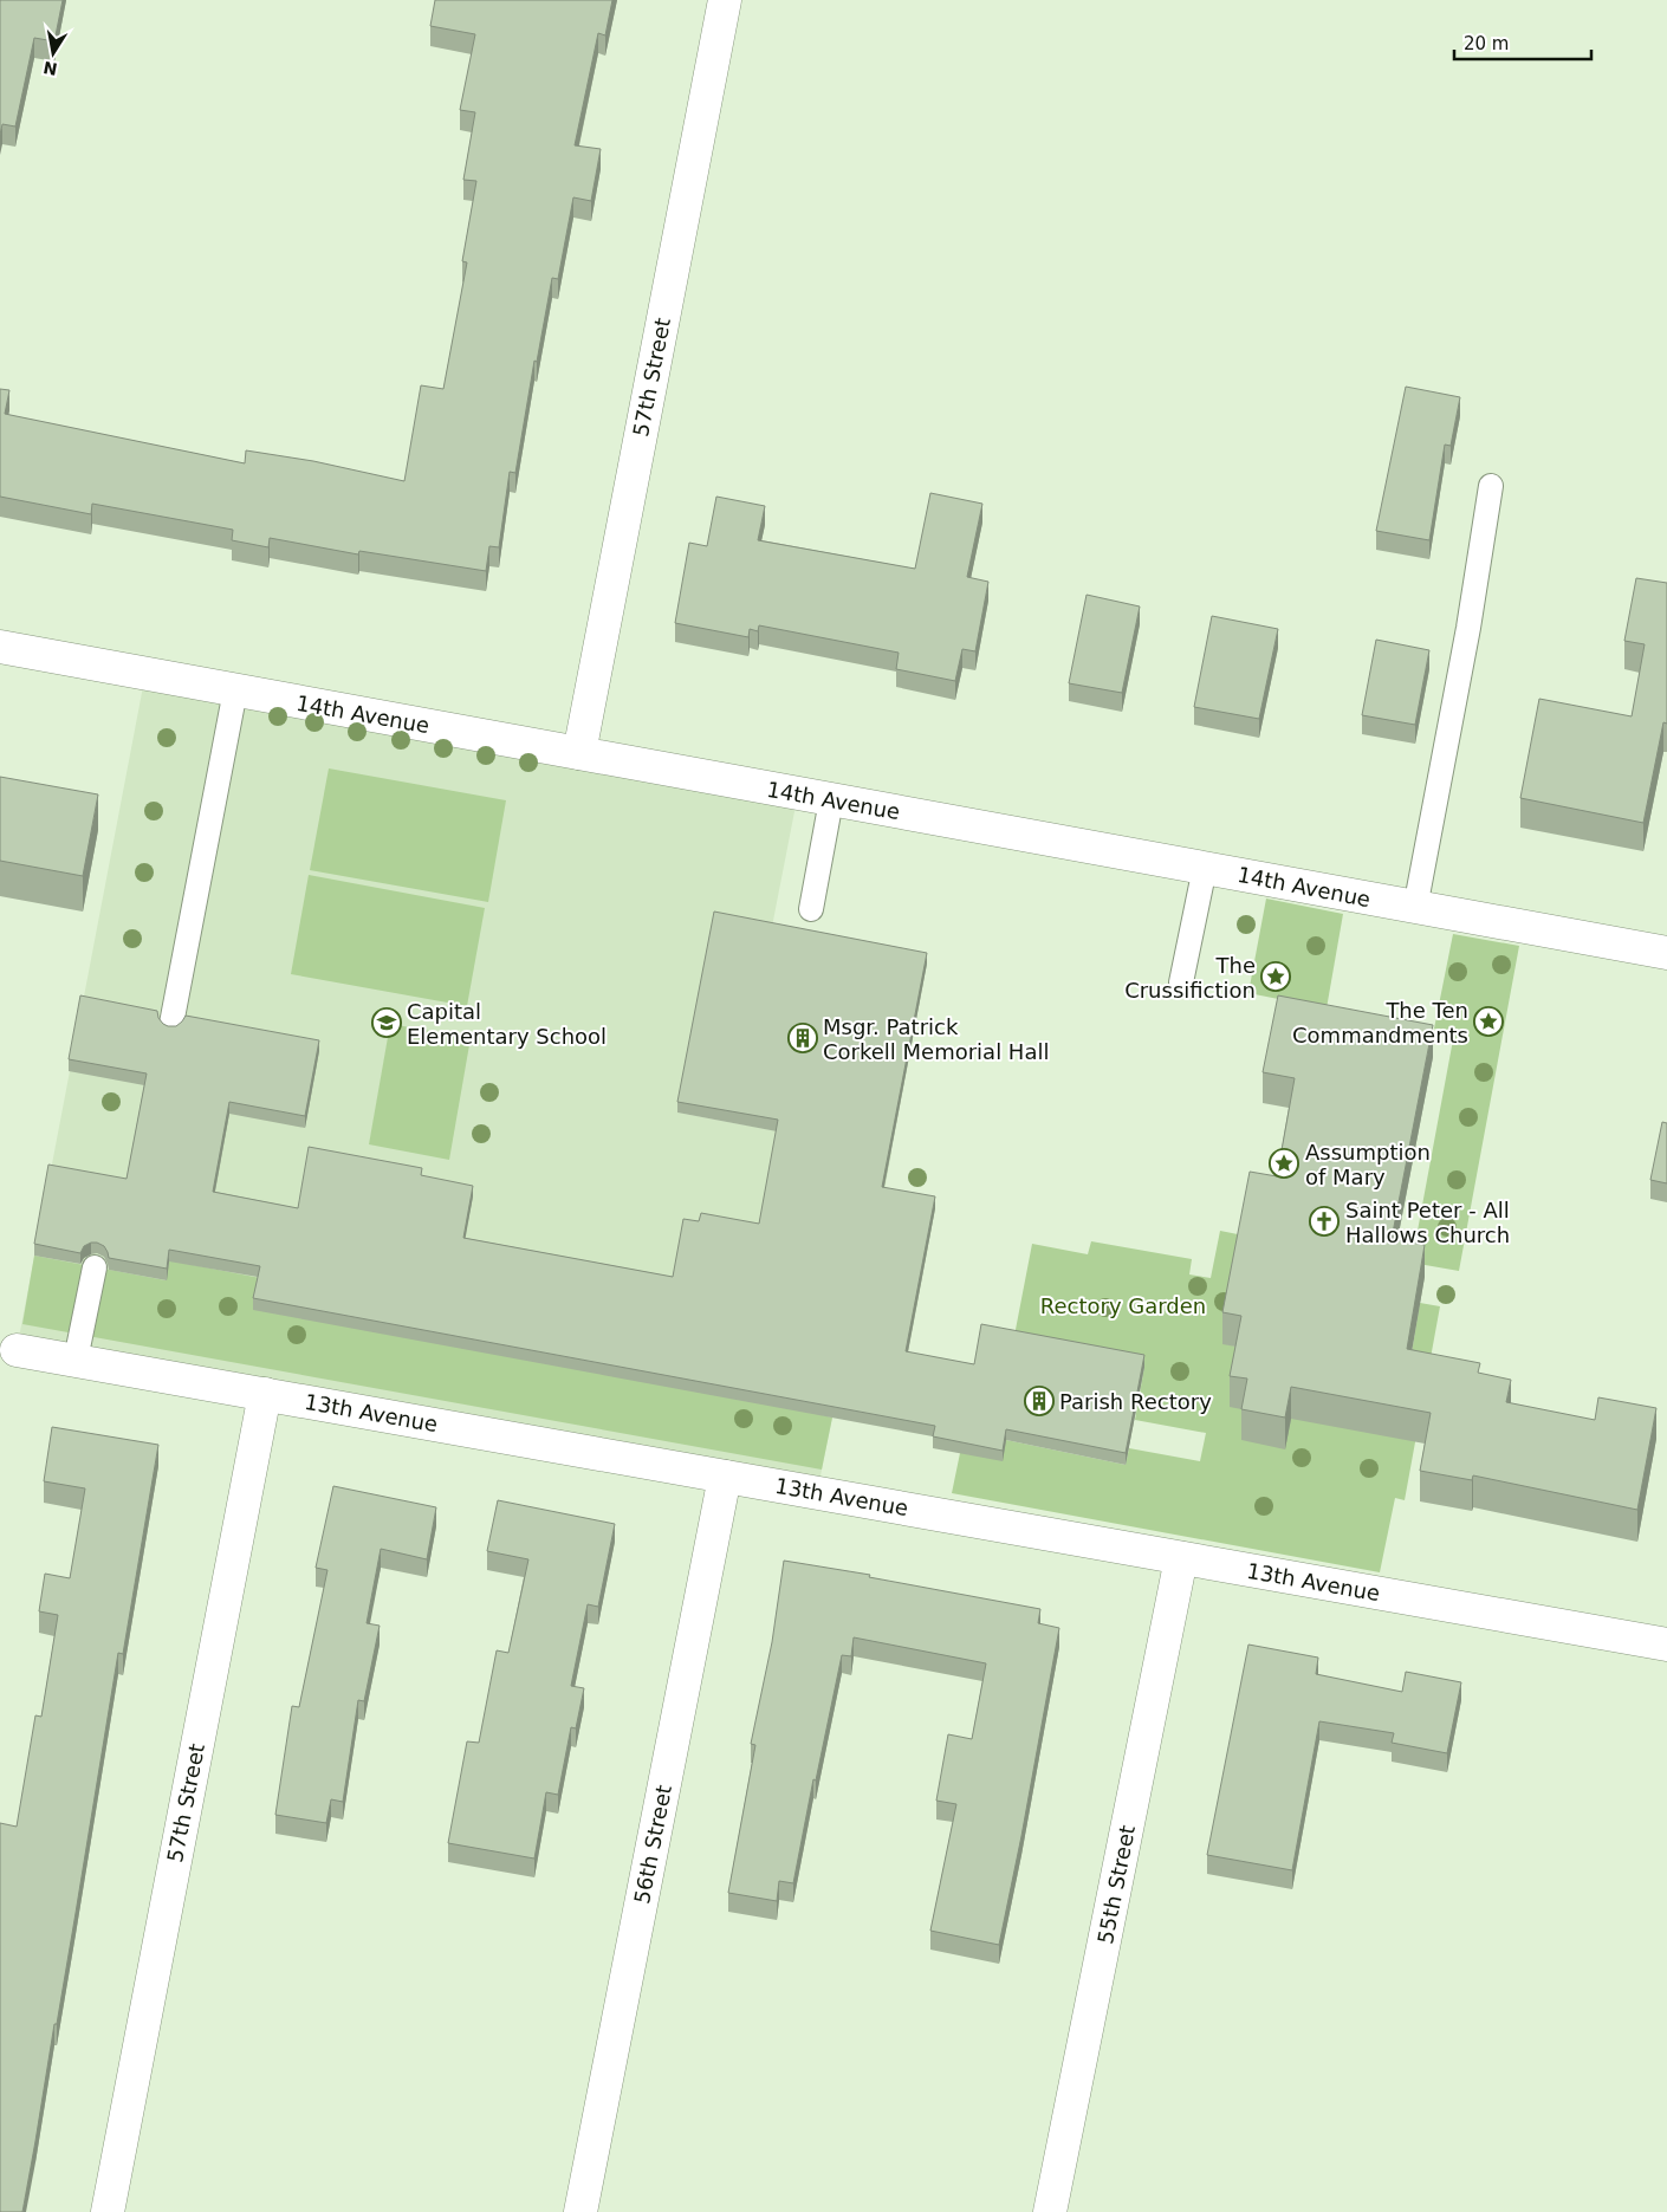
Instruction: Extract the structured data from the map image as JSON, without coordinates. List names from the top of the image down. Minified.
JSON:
{"streets":{"street":["57th Street","14th Avenue","13th Avenue","56th Street","55th Street"]},"crossings":[["57th Street","14th Avenue"],["57th Street","13th Avenue"],["13th Avenue","56th Street"],["13th Avenue","55th Street"]],"parks":["Rectory Garden"],"places":{"place":["The Crussifiction","The Ten Commandments","Assumption of Mary"],"school or university":["Capital Elementary School"],"building":["Msgr. Patrick Corkell Memorial Hall","Parish Rectory"],"church":["Saint Peter - All Hallows Church"]},"scale_bar":"20 m","north":"bottom"}
